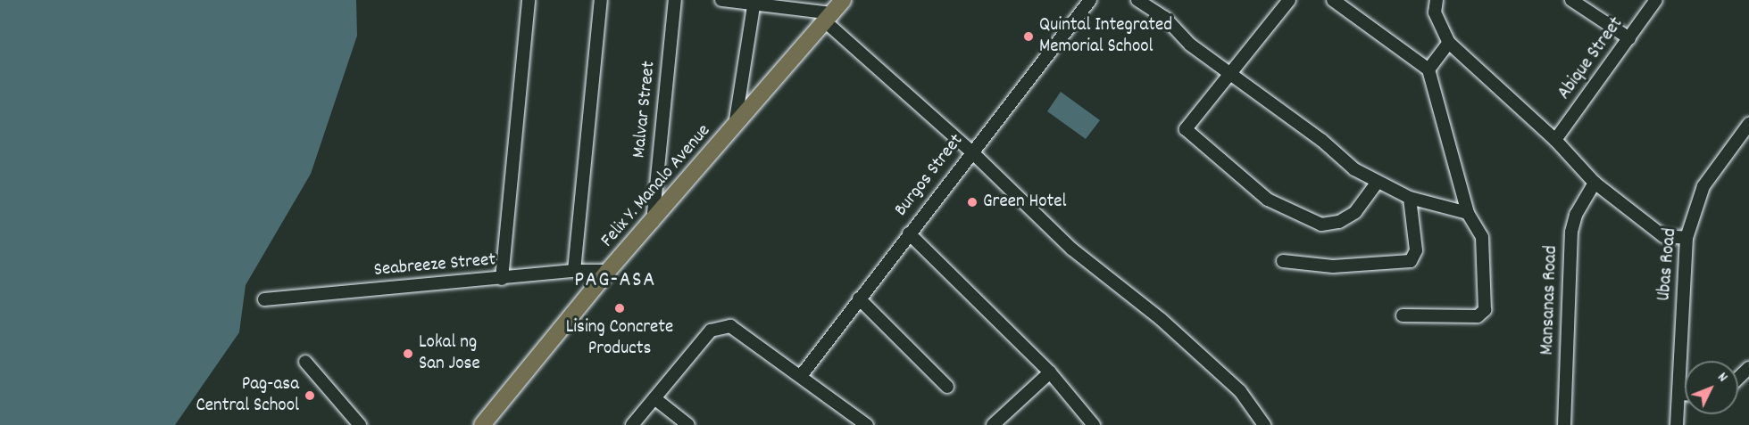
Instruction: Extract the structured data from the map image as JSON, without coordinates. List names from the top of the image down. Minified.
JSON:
{"streets":{"main road":["Felix Y. Manalo Avenue"],"street":["Abique Street","Malvar Street","Burgos Street","Ubas Road","Seabreeze Street","Mansanas Road"]},"crossings":[["Malvar Street","Felix Y. Manalo Avenue"],["Felix Y. Manalo Avenue","Seabreeze Street"]],"districts":["PAG-ASA"],"places":["Quintal Integrated Memorial School","Green Hotel","Lising Concrete Products","Lokal ng San Jose","Pag-asa Central School"],"north":"top right"}
